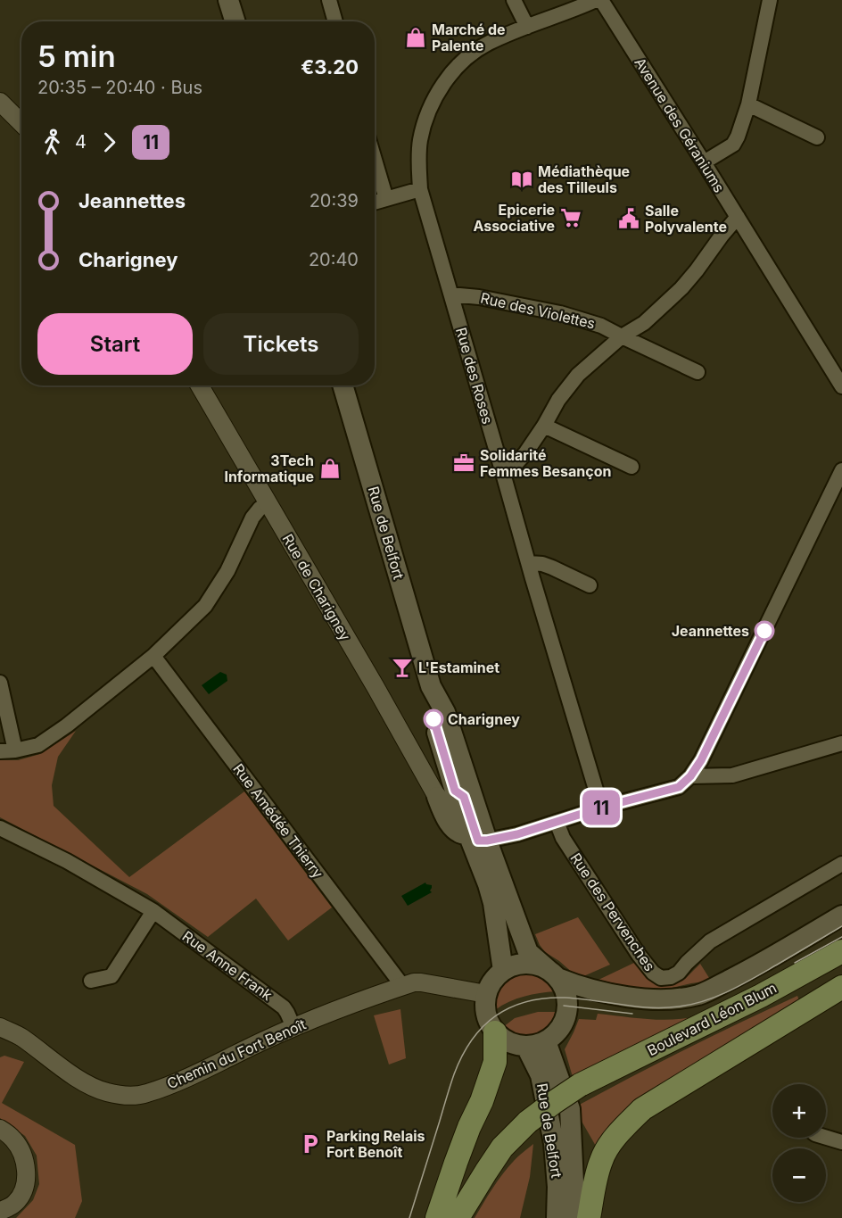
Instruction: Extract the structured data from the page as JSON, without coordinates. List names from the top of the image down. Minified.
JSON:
{"streets":{"main road":["Rue de Belfort","Boulevard Léon Blum"],"street":["Avenue des Géraniums","Rue des Violettes","Rue des Roses","Rue de Charigney","Rue Amédée Thierry","Rue des Pervenches","Rue Anne Frank","Chemin du Fort Benoît"]},"crossings":[["Rue des Violettes","Rue des Roses"],["Rue de Belfort","Rue de Charigney"],["Rue de Belfort","Chemin du Fort Benoît"],["Rue Amédée Thierry","Chemin du Fort Benoît"],["Rue Anne Frank","Chemin du Fort Benoît"]],"places":{"shop":["Marché de Palente","3Tech Informatique"],"library":["Médiathèque des Tilleuls"],"supermarket":["Epicerie Associative"],"public building":["Salle Polyvalente"],"office":["Solidarité Femmes Besançon"],"other":["Jeannettes","Charigney"],"bar":["L'Estaminet"],"parking":["Parking Relais Fort Benoît"]},"lines":["bus line 11"],"page":{"on_map":"11","heading":["5 min","20:35 – 20:40 · Bus","€3.20"],"legs":["4","11"],"list":[{"name":"Jeannettes","value":"20:39"},{"name":"Charigney","value":"20:40"}],"buttons":["Start","Tickets"],"map_buttons":["+","−"]}}
